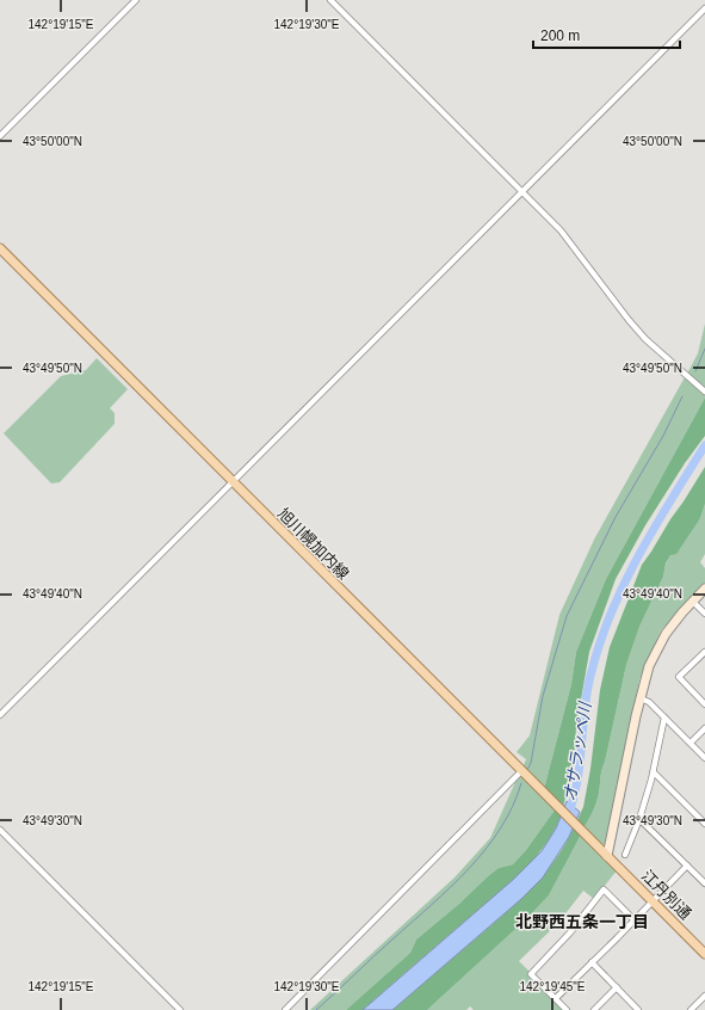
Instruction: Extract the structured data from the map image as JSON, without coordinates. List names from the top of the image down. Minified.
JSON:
{"streets":{"main road":["旭川幌加内線","江丹別通"]},"crossings":[["旭川幌加内線","江丹別通"]],"districts":["北野西五条一丁目"],"water":["オサラッペ川"],"scale_bar":"200 m","coordinates":["142°19'15\"E","142°19'30\"E","43°50'00\"N","43°49'50\"N","43°49'40\"N","43°49'30\"N","142°19'45\"E"]}
